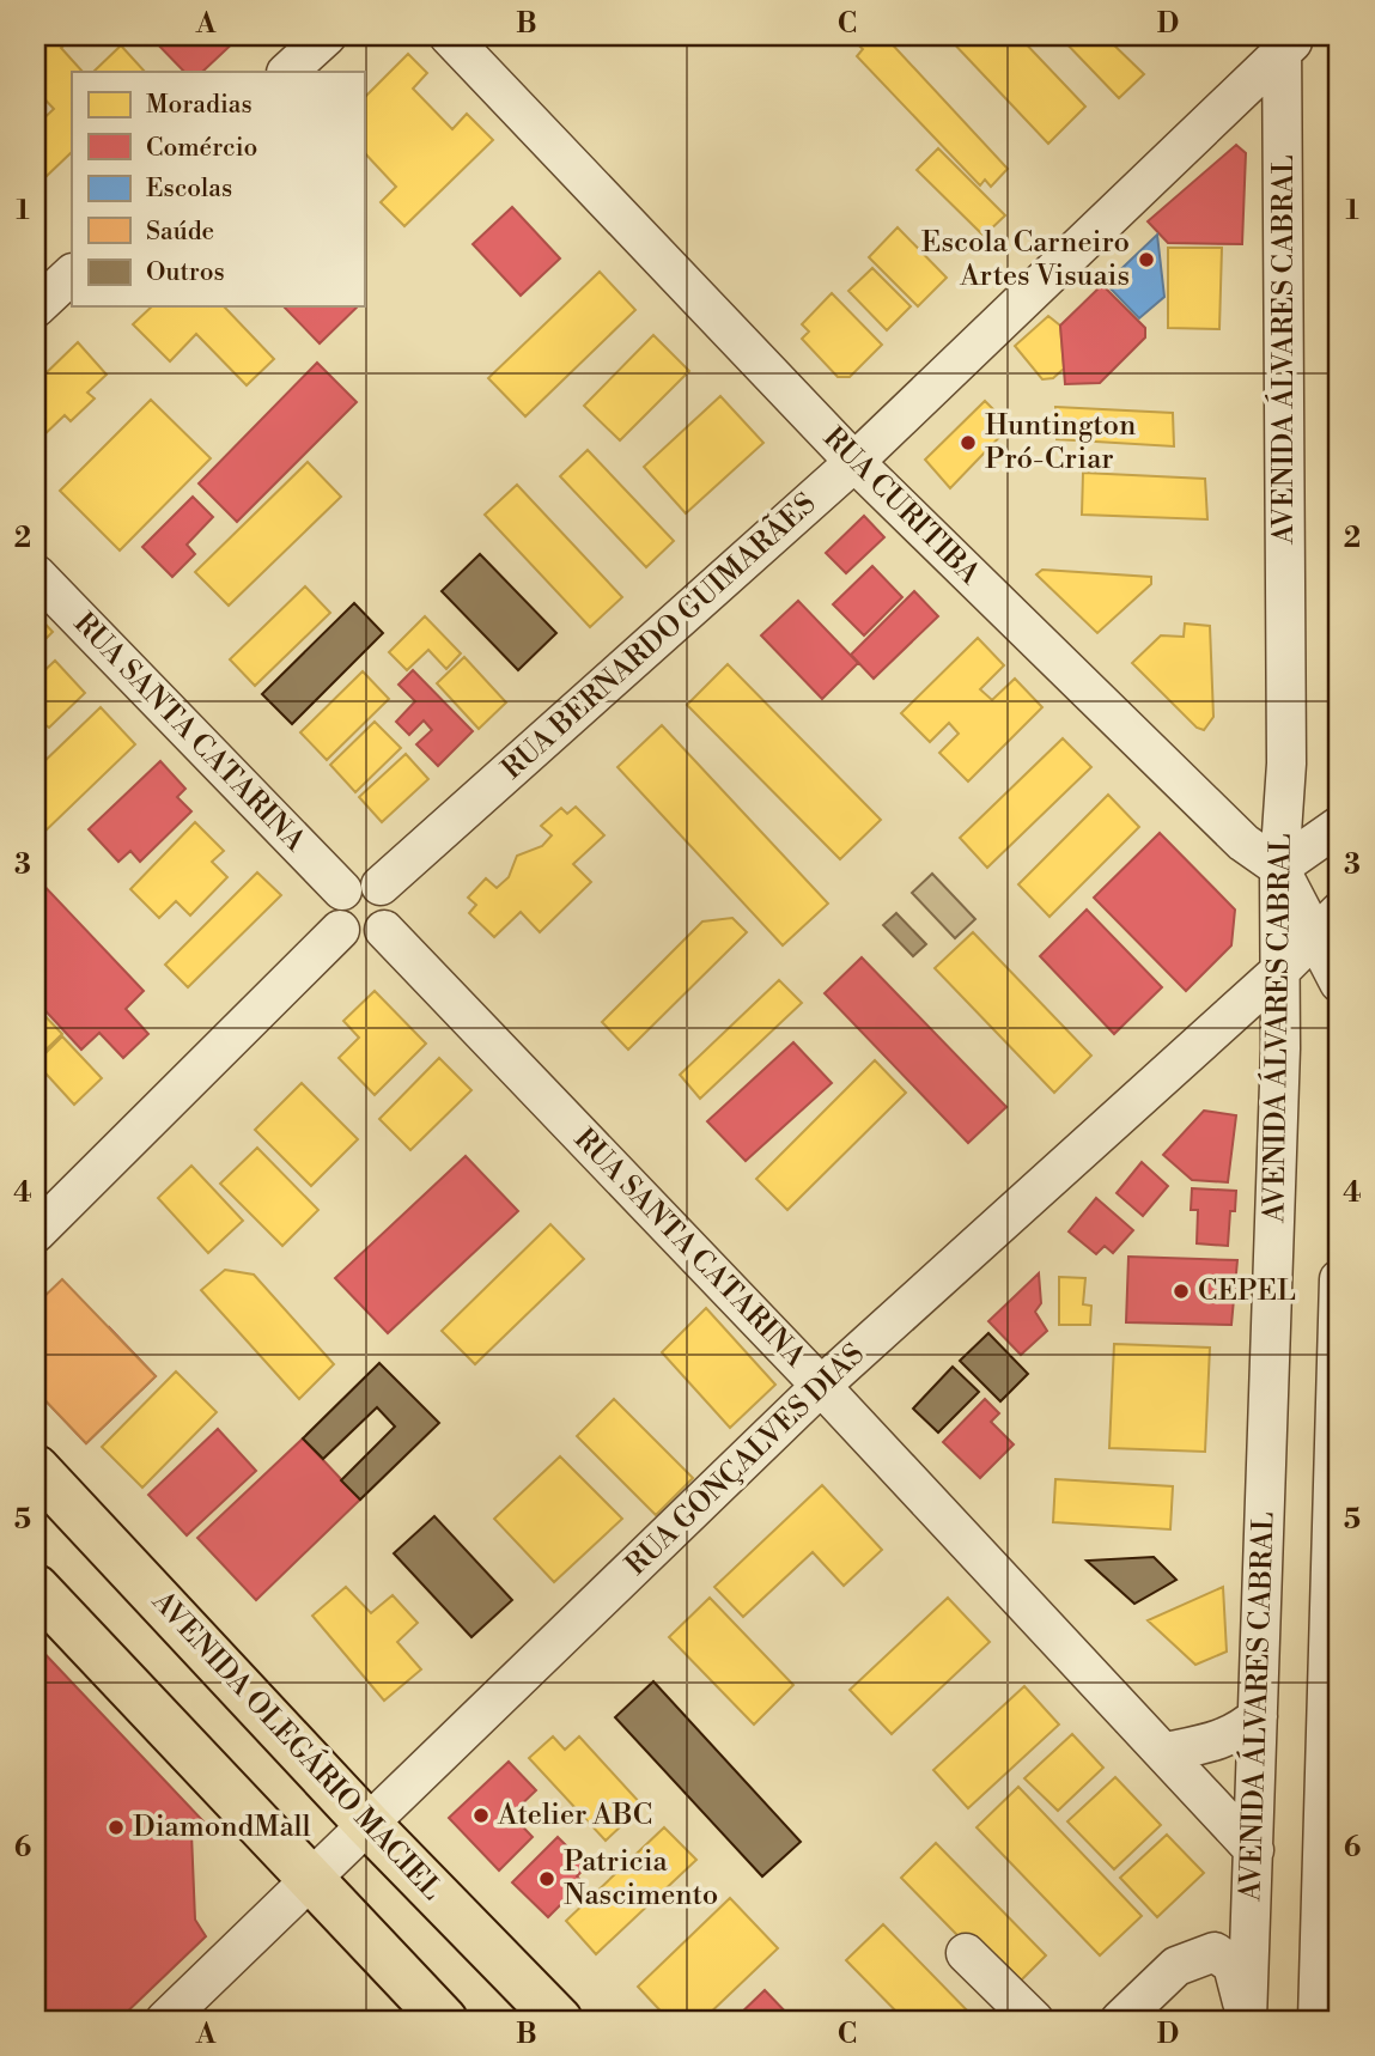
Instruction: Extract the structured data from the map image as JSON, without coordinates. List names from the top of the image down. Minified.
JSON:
{"streets":{"main road":["AVENIDA OLEGÁRIO MACIEL"],"street":["AVENIDA ÁLVARES CABRAL","RUA CURITIBA","RUA BERNARDO GUIMARÃES","RUA SANTA CATARINA","RUA GONÇALVES DIAS"]},"crossings":[["AVENIDA ÁLVARES CABRAL","RUA CURITIBA"],["AVENIDA ÁLVARES CABRAL","RUA BERNARDO GUIMARÃES"],["AVENIDA ÁLVARES CABRAL","RUA SANTA CATARINA"],["AVENIDA ÁLVARES CABRAL","RUA GONÇALVES DIAS"],["RUA CURITIBA","RUA BERNARDO GUIMARÃES"],["RUA CURITIBA","RUA GONÇALVES DIAS"],["RUA BERNARDO GUIMARÃES","RUA SANTA CATARINA"],["RUA SANTA CATARINA","RUA GONÇALVES DIAS"],["RUA GONÇALVES DIAS","AVENIDA OLEGÁRIO MACIEL"]],"places":["Escola Carneiro Artes Visuais","Huntington Pró-Criar","CEPEL","Atelier ABC","DiamondMall","Patricia Nascimento"],"legend":["Moradias","Comércio","Escolas","Saúde","Outros"],"grid":{"columns":["A","B","C","D"],"rows":["1","2","3","4","5","6"]}}
